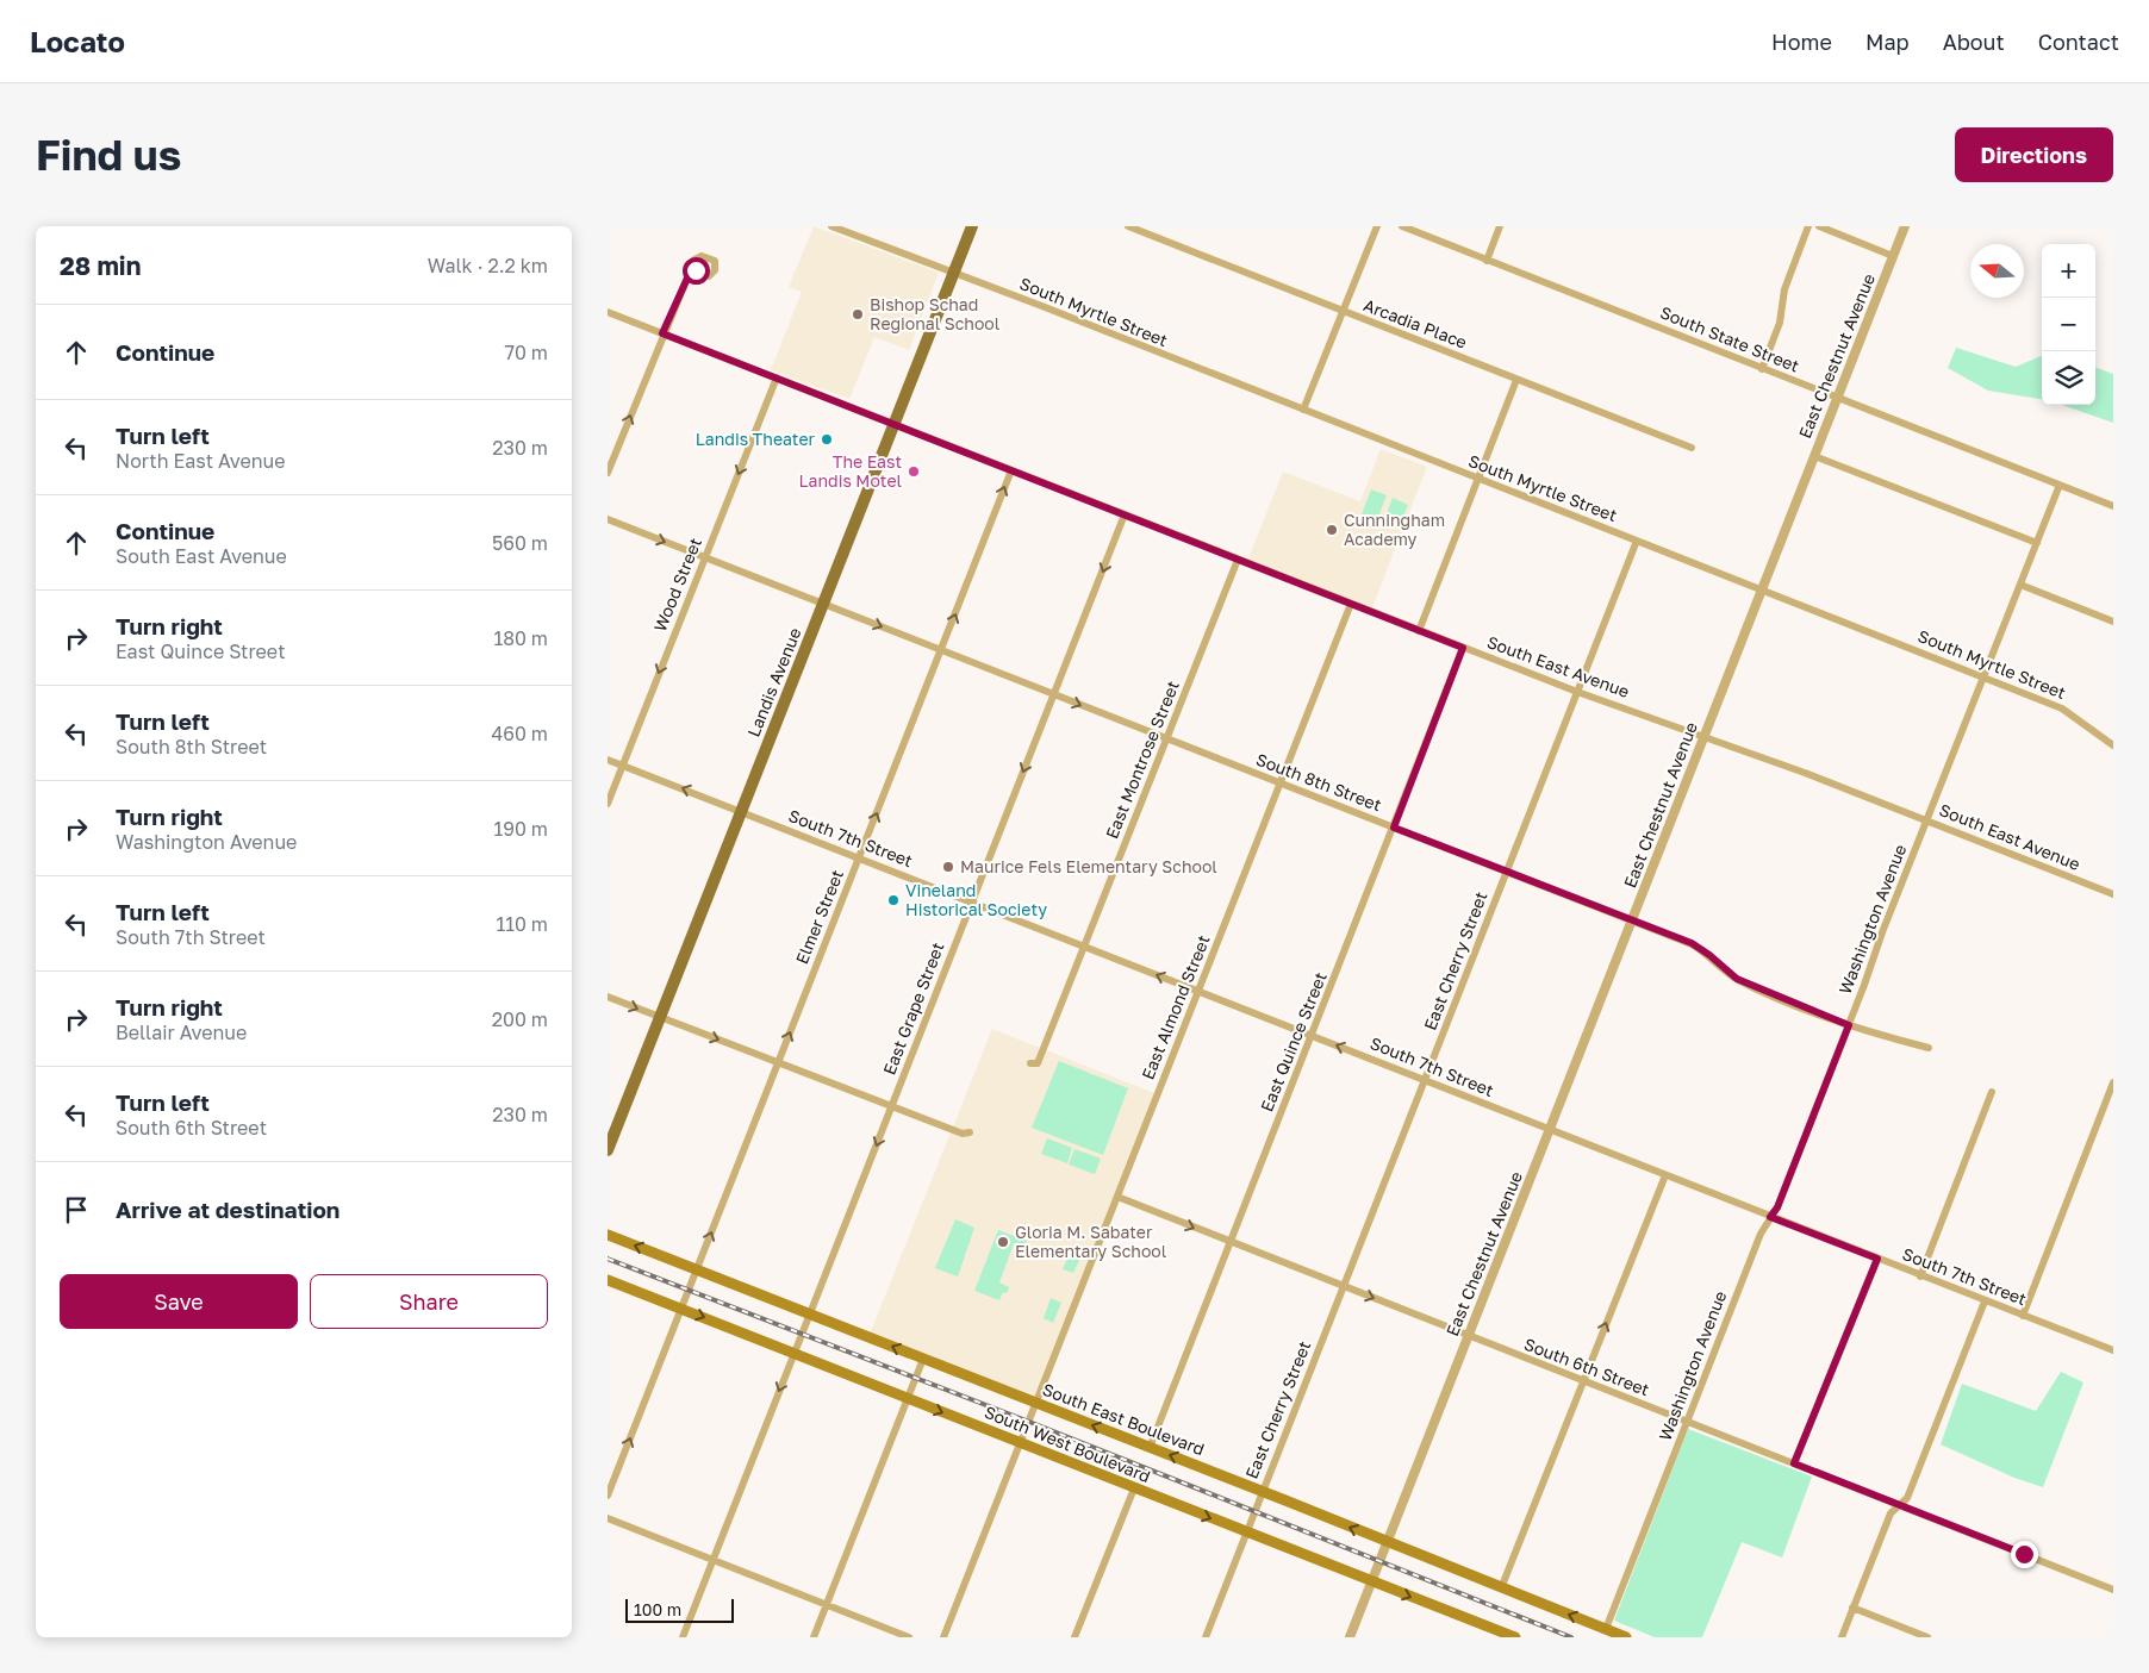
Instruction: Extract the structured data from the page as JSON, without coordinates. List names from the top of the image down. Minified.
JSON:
{"streets":{"main road":["Landis Avenue","South East Boulevard","South West Boulevard"],"street":["South Myrtle Street","Arcadia Place","South State Street","East Chestnut Avenue","Wood Street","South East Avenue","East Montrose Street","South 8th Street","South 7th Street","Elmer Street","Washington Avenue","East Cherry Street","East Almond Street","East Grape Street","East Quince Street","South 6th Street"]},"crossings":[["South Myrtle Street","East Chestnut Avenue"],["South Myrtle Street","Landis Avenue"],["South Myrtle Street","Washington Avenue"],["South Myrtle Street","East Cherry Street"],["South State Street","East Chestnut Avenue"],["South State Street","Washington Avenue"],["East Chestnut Avenue","South East Avenue"],["East Chestnut Avenue","South 8th Street"],["East Chestnut Avenue","South 7th Street"],["East Chestnut Avenue","South 6th Street"],["East Chestnut Avenue","South East Boulevard"],["East Chestnut Avenue","South West Boulevard"],["Wood Street","South East Avenue"],["Wood Street","South 8th Street"],["Wood Street","South 7th Street"],["South East Avenue","Landis Avenue"],["South East Avenue","East Montrose Street"],["South East Avenue","Elmer Street"],["South East Avenue","Washington Avenue"],["South East Avenue","East Cherry Street"],["South East Avenue","East Almond Street"],["South East Avenue","East Grape Street"],["South East Avenue","East Quince Street"],["Landis Avenue","South 8th Street"],["Landis Avenue","South 7th Street"],["East Montrose Street","South 8th Street"],["East Montrose Street","South 7th Street"],["South 8th Street","Elmer Street"],["South 8th Street","Washington Avenue"],["South 8th Street","East Cherry Street"],["South 8th Street","East Almond Street"],["South 8th Street","East Grape Street"],["South 8th Street","East Quince Street"],["South 7th Street","Elmer Street"],["South 7th Street","Washington Avenue"],["South 7th Street","East Cherry Street"],["South 7th Street","East Almond Street"],["South 7th Street","East Grape Street"],["South 7th Street","East Quince Street"],["Elmer Street","South East Boulevard"],["Elmer Street","South West Boulevard"],["Washington Avenue","South 6th Street"],["Washington Avenue","South East Boulevard"],["East Cherry Street","South 6th Street"],["East Cherry Street","South East Boulevard"],["East Cherry Street","South West Boulevard"],["East Almond Street","South 6th Street"],["East Almond Street","South East Boulevard"],["East Almond Street","South West Boulevard"],["East Grape Street","South East Boulevard"],["East Grape Street","South West Boulevard"],["East Quince Street","South 6th Street"],["East Quince Street","South East Boulevard"]],"one_way":["Wood Street","Elmer Street","East Grape Street","South East Boulevard","South West Boulevard"],"places":["Bishop Schad Regional School","Landis Theater","The East Landis Motel","Cunningham Academy","Maurice Fels Elementary School","Vineland Historical Society","Gloria M. Sabater Elementary School"],"scale_bar":"100 m","north":"left","page":{"header":"Locato","nav":["Home","Map","About","Contact"],"buttons":["Directions",["Save","Share"]],"title":"Find us","heading":["28 min","Walk · 2.2 km"],"map_buttons":["+","−"],"list":[["Continue","70 m"],["Turn left","North East Avenue","230 m"],["Continue","South East Avenue","560 m"],["Turn right","East Quince Street","180 m"],["Turn left","South 8th Street","460 m"],["Turn right","Washington Avenue","190 m"],["Turn left","South 7th Street","110 m"],["Turn right","Bellair Avenue","200 m"],["Turn left","South 6th Street","230 m"],"Arrive at destination"],"scale":"100 m"}}
